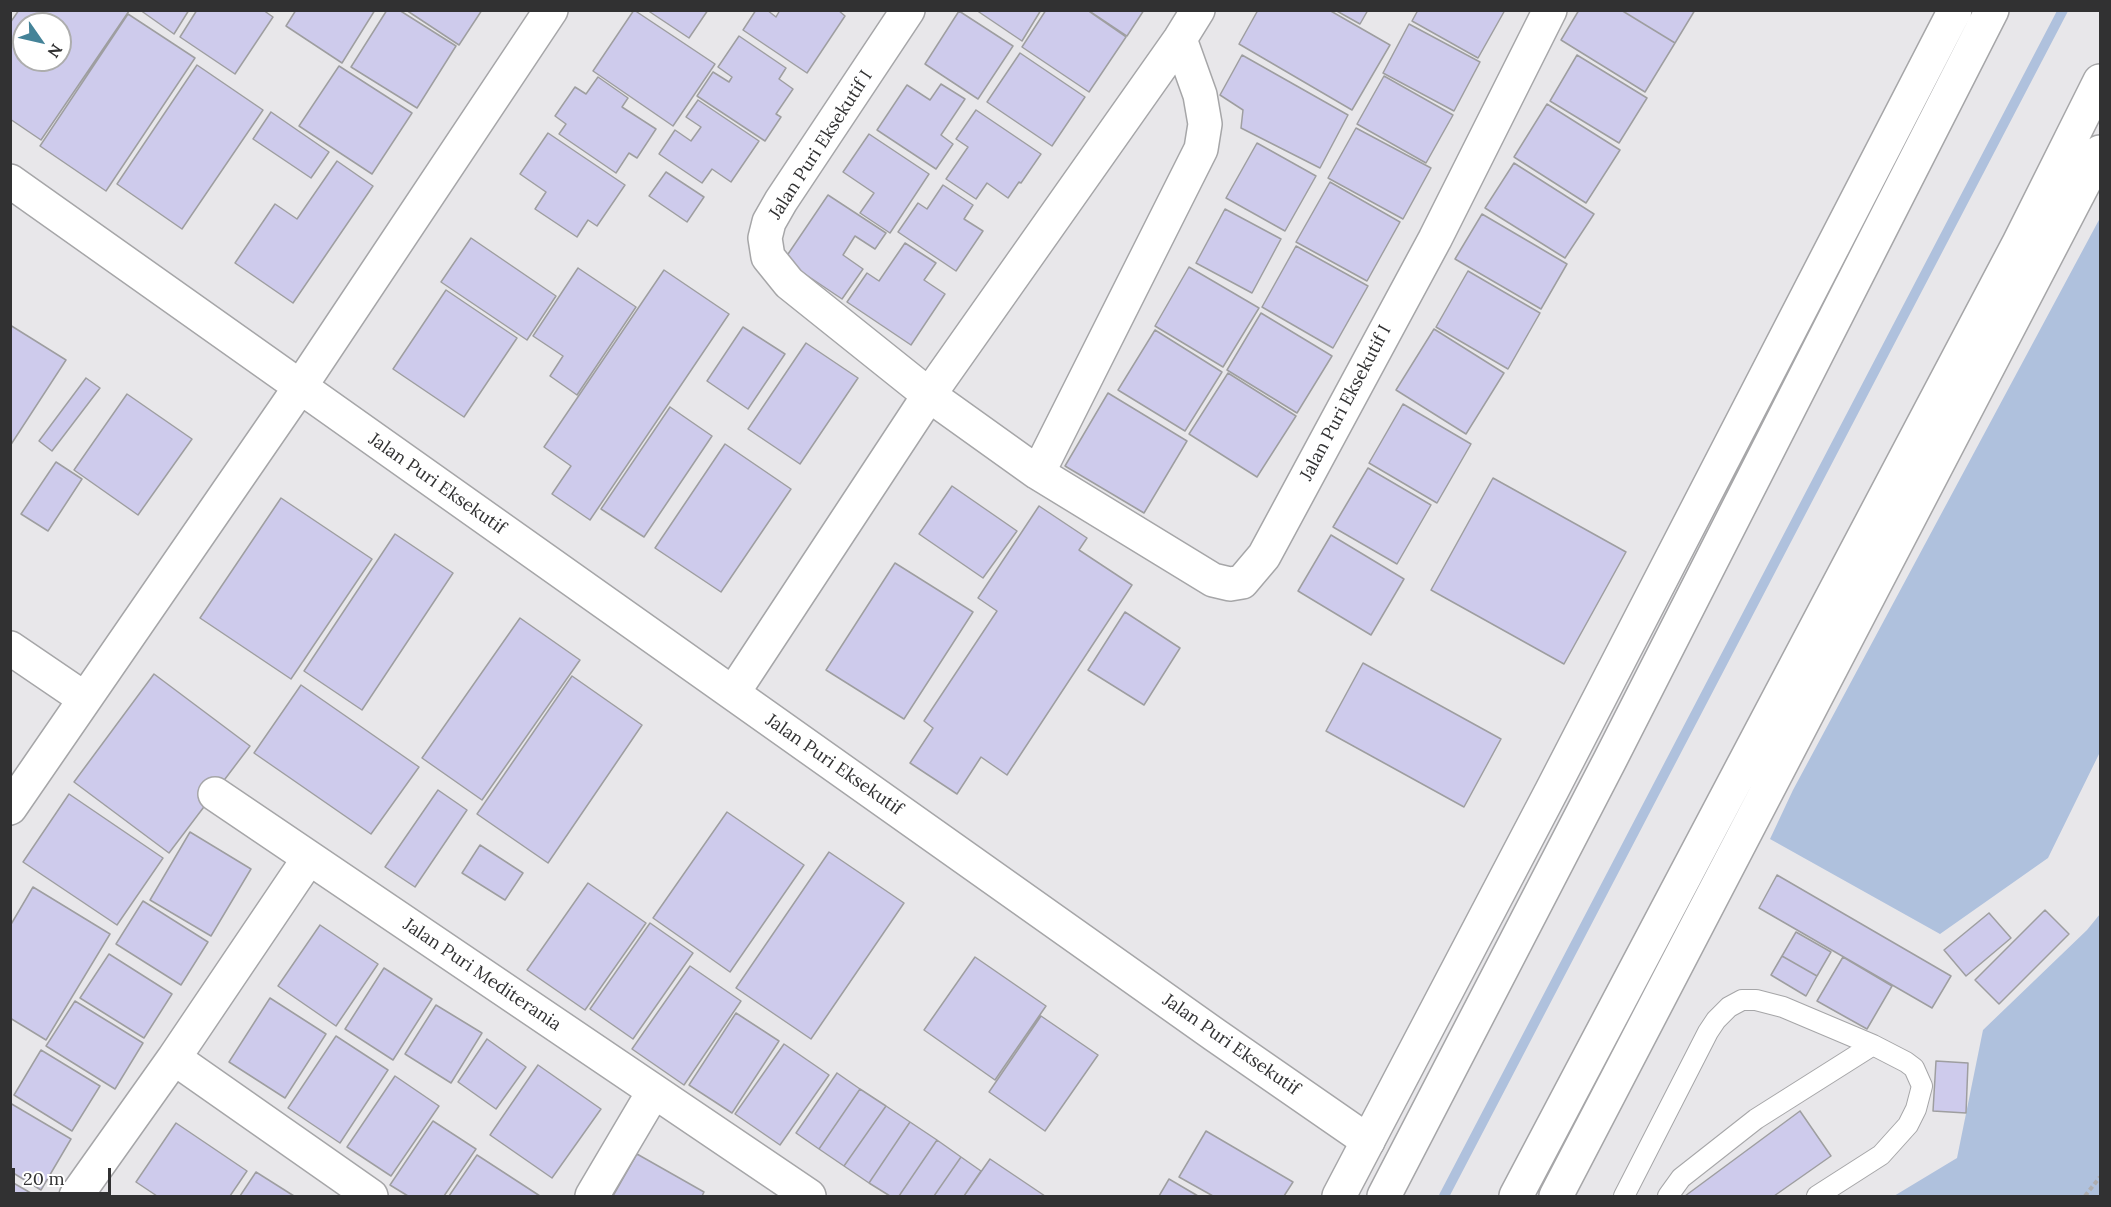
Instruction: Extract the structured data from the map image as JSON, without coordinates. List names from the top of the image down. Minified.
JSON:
{"streets":{"main road":["Jalan Puri Eksekutif I","Jalan Puri Eksekutif","Jalan Puri Mediterania"]},"scale_bar":"20 m","north":"bottom right"}
